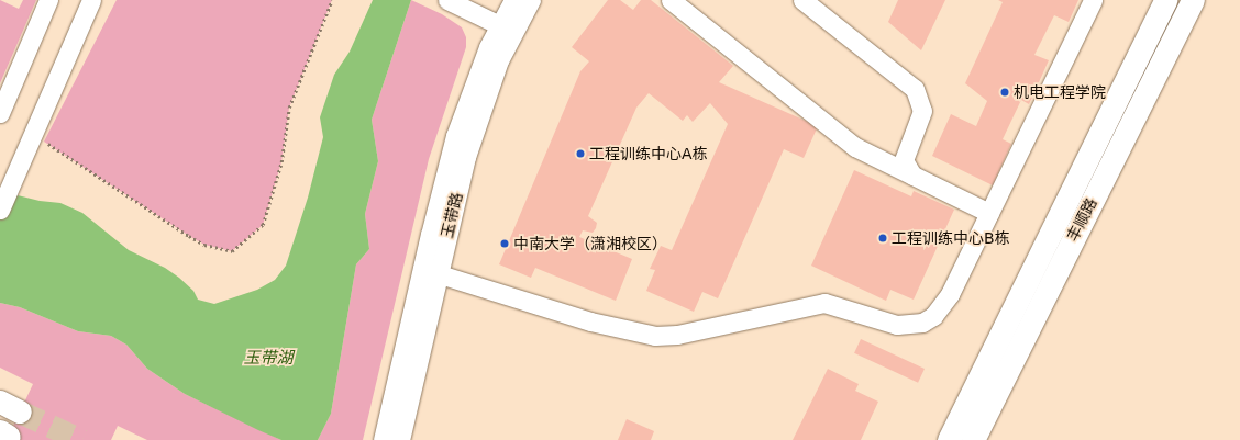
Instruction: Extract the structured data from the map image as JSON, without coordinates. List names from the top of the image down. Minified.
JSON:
{"streets":{"main road":["丰顺路"],"street":["玉带路"]},"water":["玉带湖"],"places":["机电工程学院","工程训练中心A栋","工程训练中心B栋","中南大学（潇湘校区）"]}
